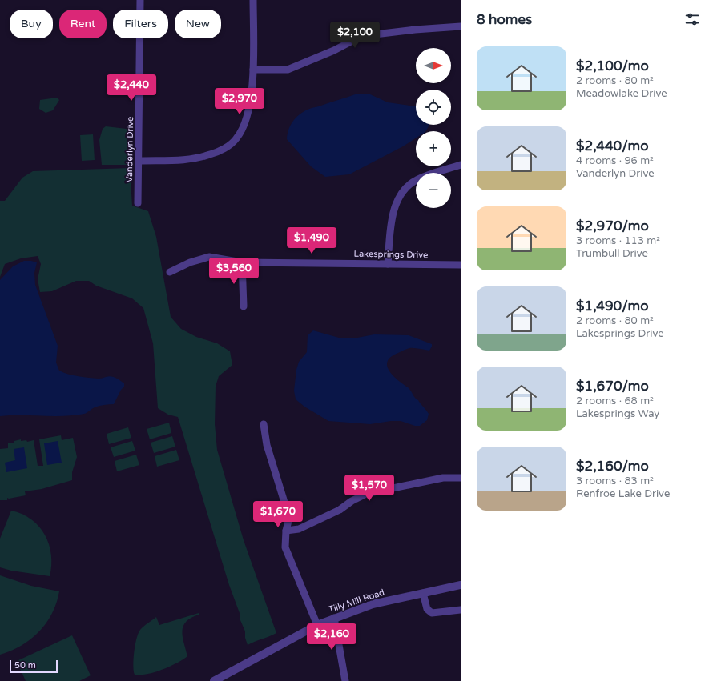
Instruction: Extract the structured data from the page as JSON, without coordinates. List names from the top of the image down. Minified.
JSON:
{"streets":{"street":["Vanderlyn Drive","Lakesprings Drive","Tilly Mill Road"]},"scale_bar":"50 m","north":"right","page":{"heading":"8 homes","chip":["Buy","Rent","Filters","New"],"price":["$2,100","$2,440","$2,970","$1,490","$3,560","$1,570","$1,670","$2,160"],"list":[{"name":"$2,100/mo","note":"2 rooms · 80 m² · Meadowlake Drive"},{"name":"$2,440/mo","note":"4 rooms · 96 m² · Vanderlyn Drive"},{"name":"$2,970/mo","note":"3 rooms · 113 m² · Trumbull Drive"},{"name":"$1,490/mo","note":"2 rooms · 80 m² · Lakesprings Drive"},{"name":"$1,670/mo","note":"2 rooms · 68 m² · Lakesprings Way"},{"name":"$2,160/mo","note":"3 rooms · 83 m² · Renfroe Lake Drive"}],"map_buttons":["+","−"],"scale":"50 m"}}
